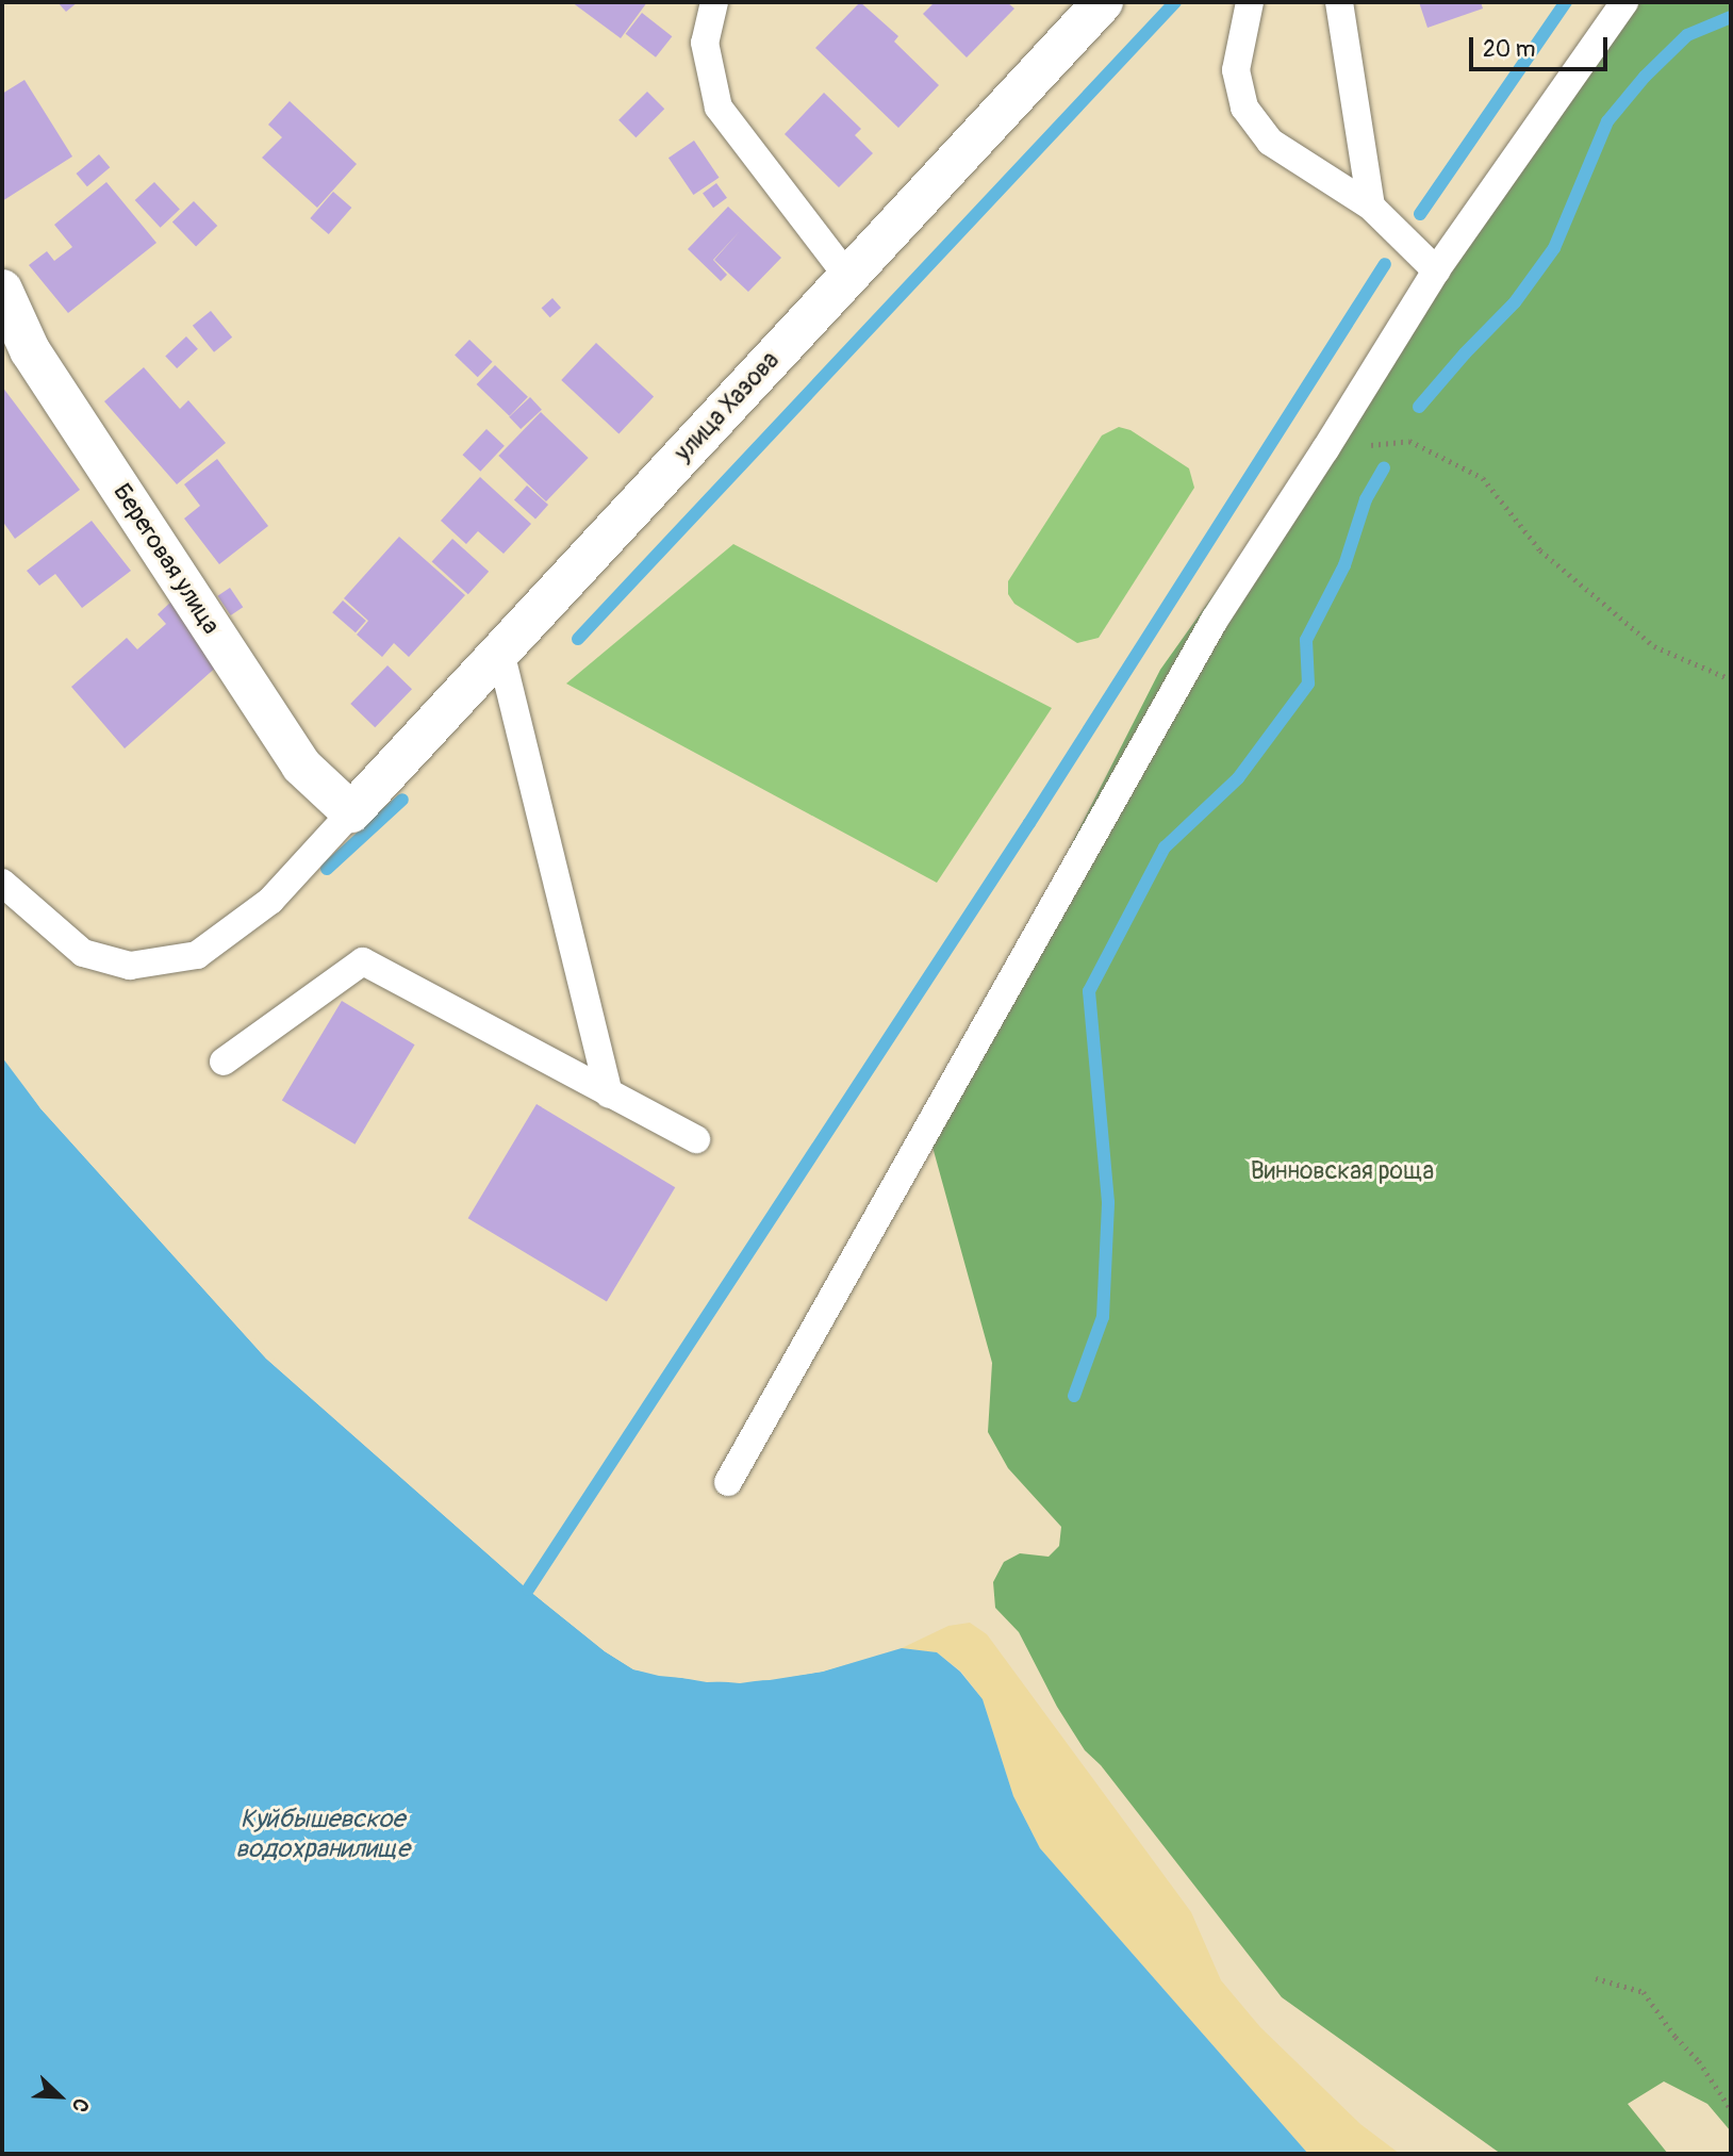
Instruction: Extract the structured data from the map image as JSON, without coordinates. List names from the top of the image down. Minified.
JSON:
{"streets":{"street":["улица Хазова","Береговая улица"]},"crossings":[["улица Хазова","Береговая улица"]],"water":["Куйбышевское водохранилище"],"parks":["Винновская роща"],"scale_bar":"20 m","north":"bottom right"}
